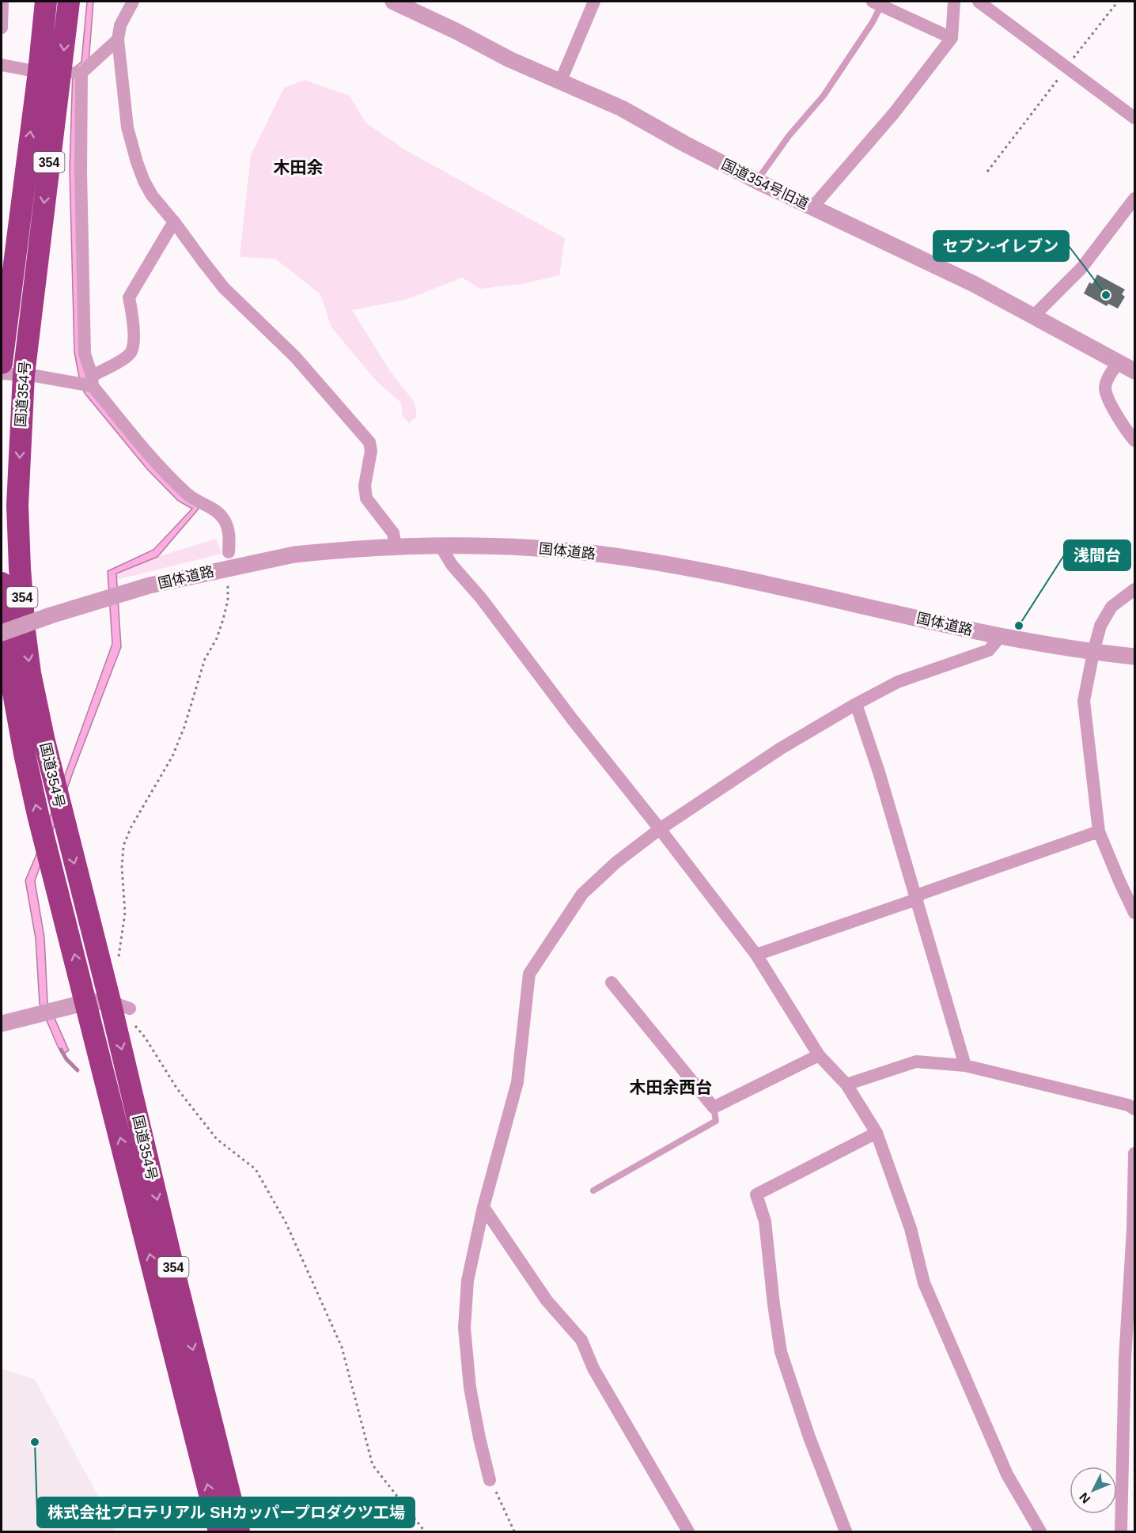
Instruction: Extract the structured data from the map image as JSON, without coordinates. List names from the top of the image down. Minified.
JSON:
{"streets":{"highway":["354","国道354号"],"street":["国道354号旧道","国体道路"]},"districts":["木田余","木田余西台"],"places":["セブン-イレブン","浅間台","株式会社プロテリアル SHカッパープロダクツ工場"],"north":"bottom left"}
